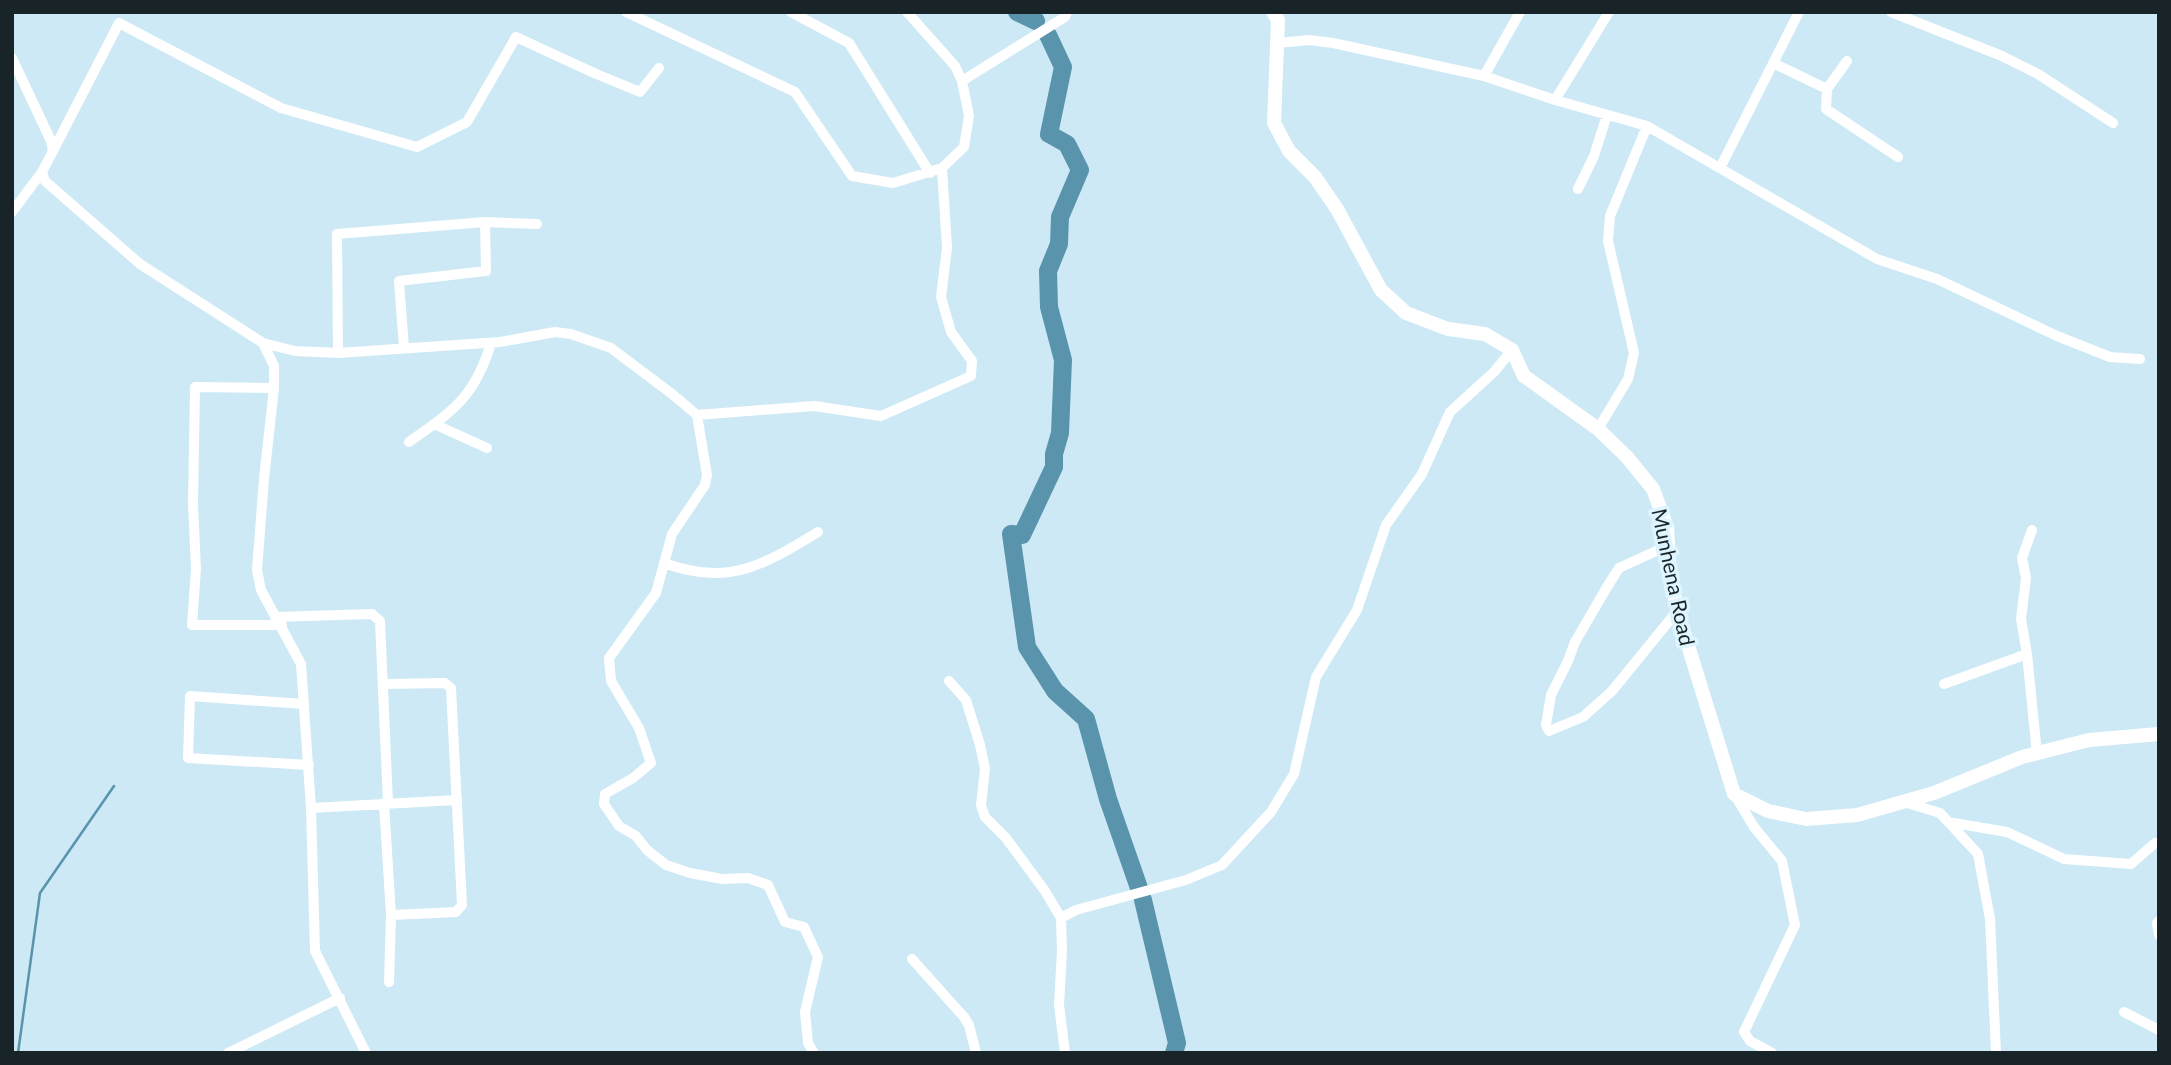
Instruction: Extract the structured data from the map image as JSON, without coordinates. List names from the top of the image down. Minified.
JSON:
{"streets":{"street":["Munhena Road"]}}
